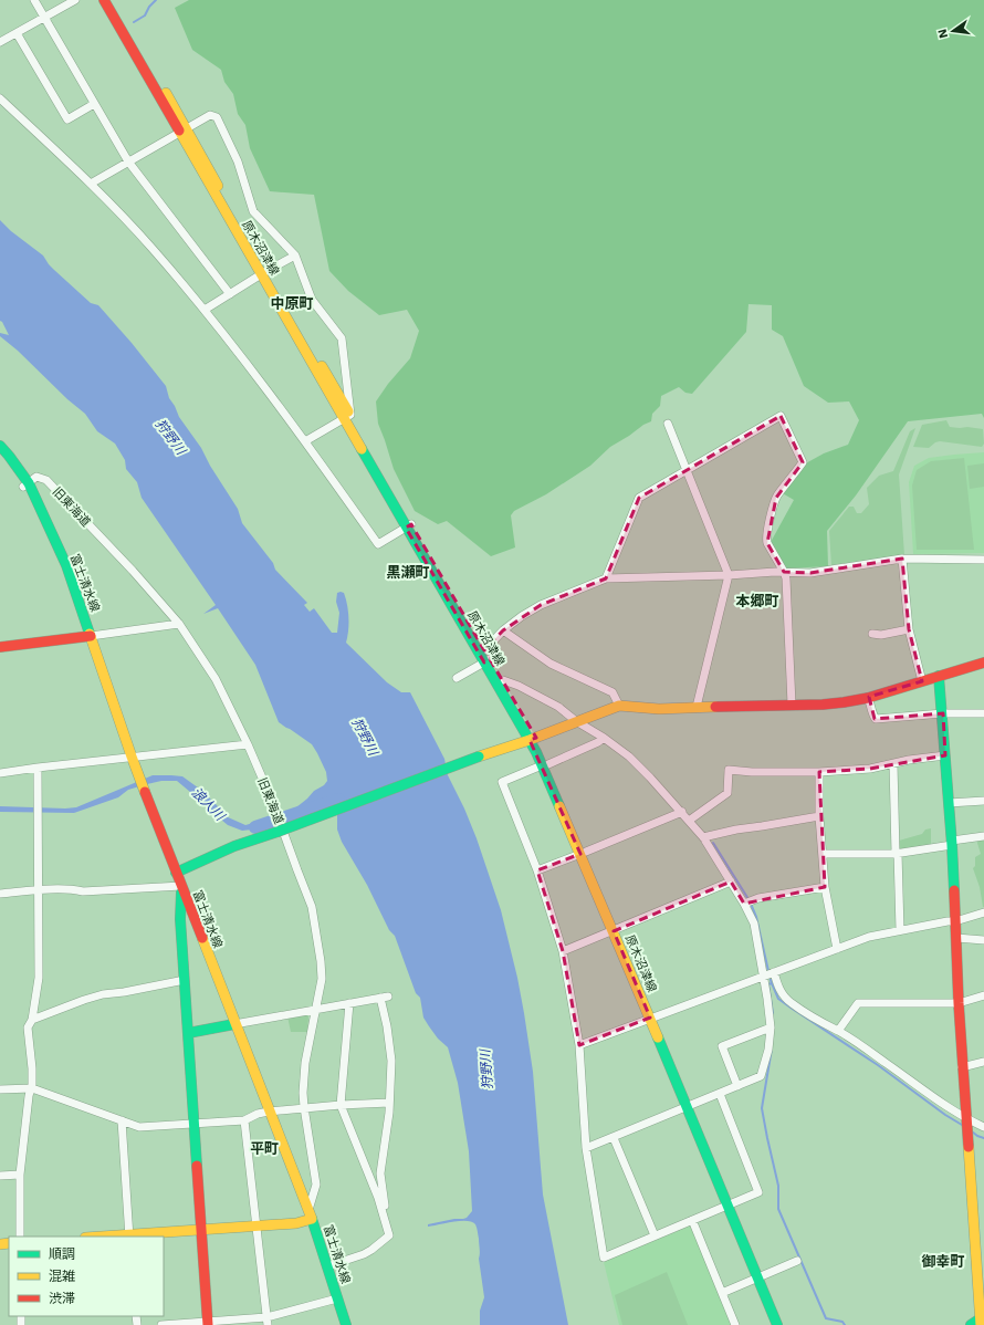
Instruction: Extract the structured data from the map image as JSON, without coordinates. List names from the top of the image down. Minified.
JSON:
{"streets":{"main road":["原木沼津線","富士清水線"],"street":["旧東海道"]},"crossings":[["旧東海道","富士清水線"]],"districts":["中原町","黒瀬町","本郷町","平町","御幸町"],"water":["狩野川","浪人川"],"legend":["順調","混雑","渋滞"],"north":"left"}
